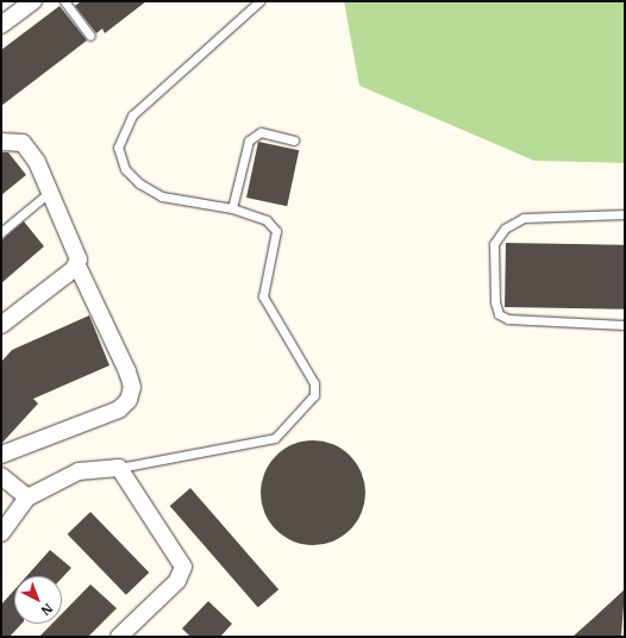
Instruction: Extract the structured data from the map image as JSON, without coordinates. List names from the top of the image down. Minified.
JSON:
{"north":"bottom right"}
